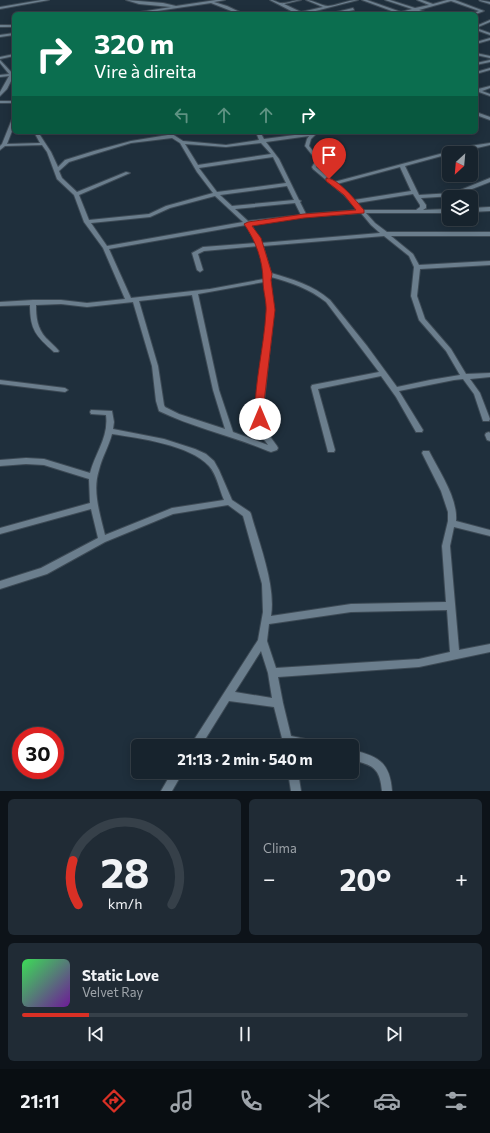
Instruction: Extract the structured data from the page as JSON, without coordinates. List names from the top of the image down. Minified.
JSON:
{"north":"bottom left","page":{"turn":["320 m","Vire à direita"],"limit":"30","trip":"21:13 · 2 min · 540 m","tile":"Clima","heat":["−","20°","+"],"song":["Static Love","Velvet Ray"],"tabs":"21:11","gauge":["28","km/h"]}}
